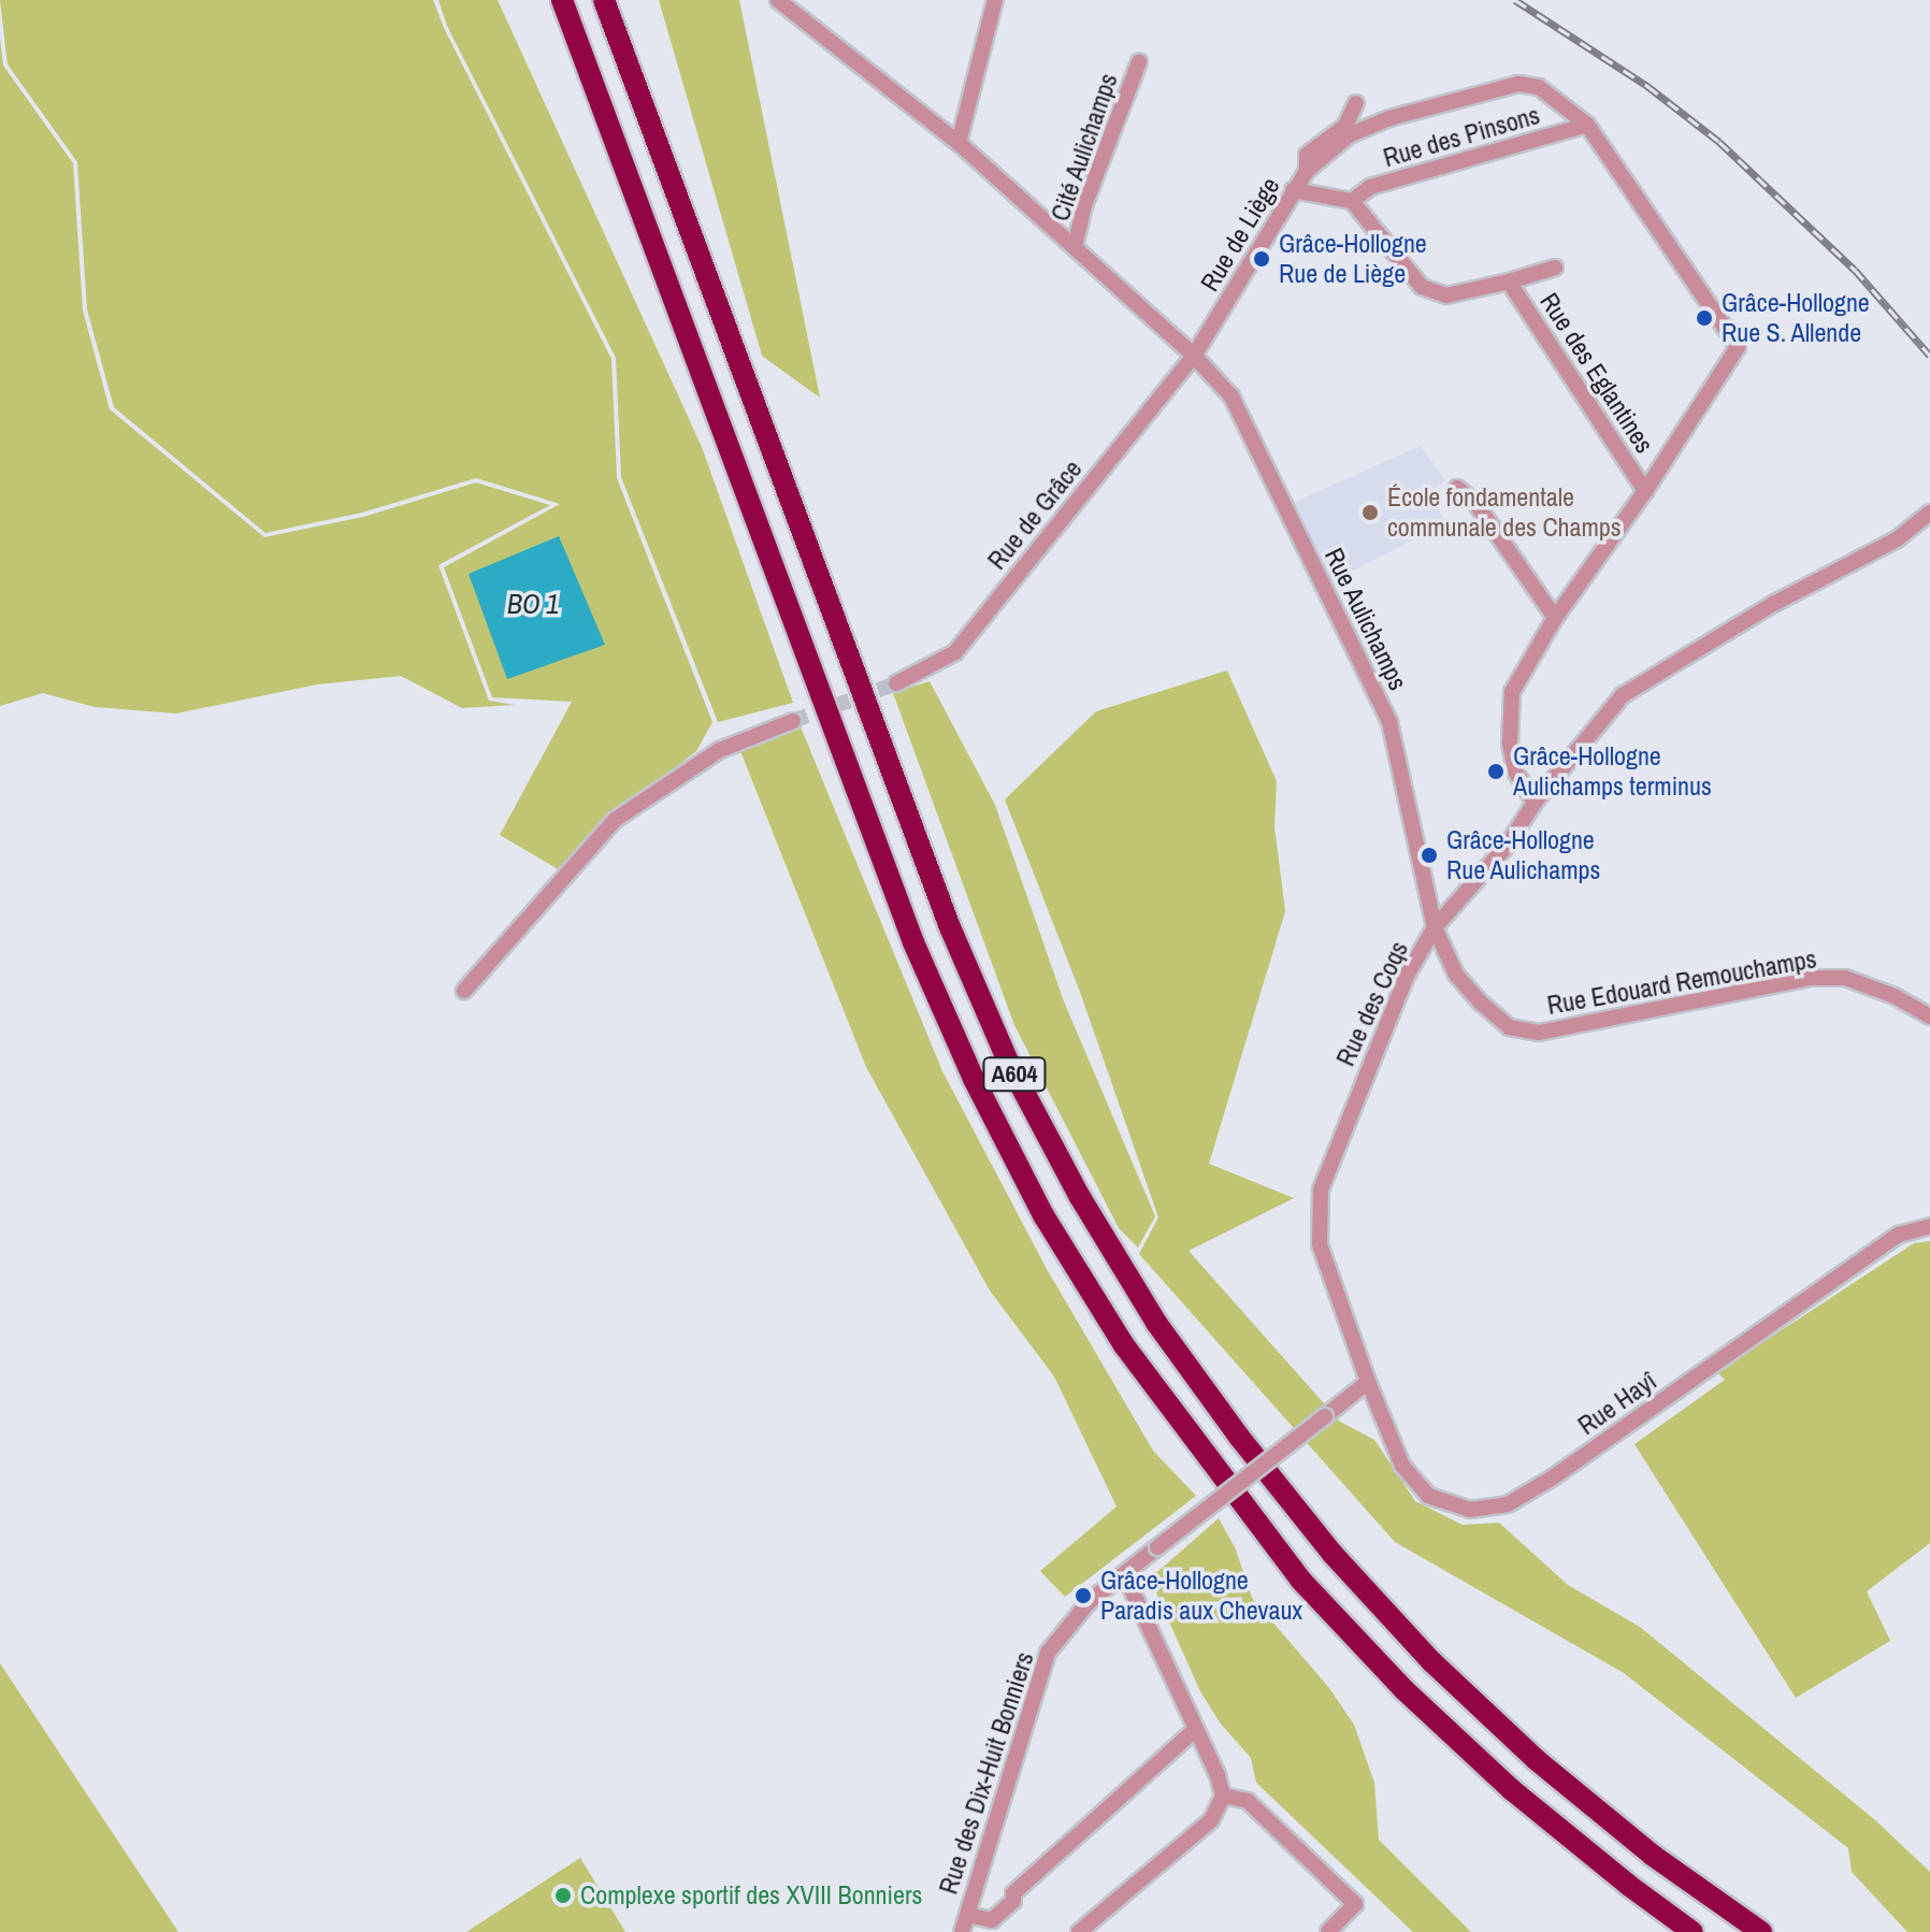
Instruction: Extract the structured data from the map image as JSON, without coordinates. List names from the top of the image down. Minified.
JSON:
{"streets":{"highway":["A604"],"street":["Rue des Pinsons","Cité Aulichamps","Rue de Liège","Rue des Eglantines","Rue de Grâce","Rue Aulichamps","Rue Edouard Remouchamps","Rue des Coqs","Rue Hayî","Rue des Dix-Huit Bonniers"]},"crossings":[["Rue des Pinsons","Rue des Eglantines"],["Cité Aulichamps","Rue de Liège"],["Cité Aulichamps","Rue de Grâce"],["Cité Aulichamps","Rue Aulichamps"],["Rue de Liège","Rue de Grâce"],["Rue de Liège","Rue Aulichamps"],["Rue de Grâce","Rue Aulichamps"],["Rue Aulichamps","Rue Edouard Remouchamps"],["Rue Aulichamps","Rue des Coqs"],["Rue Edouard Remouchamps","Rue des Coqs"],["Rue des Coqs","Rue Hayî"],["Rue des Coqs","Rue des Dix-Huit Bonniers"],["Rue Hayî","Rue des Dix-Huit Bonniers"]],"water":["BO 1"],"places":["Grâce-Hollogne Rue de Liège","Grâce-Hollogne Rue S. Allende","École fondamentale communale des Champs","Grâce-Hollogne Aulichamps terminus","Grâce-Hollogne Rue Aulichamps","Grâce-Hollogne Paradis aux Chevaux","Complexe sportif des XVIII Bonniers"]}
